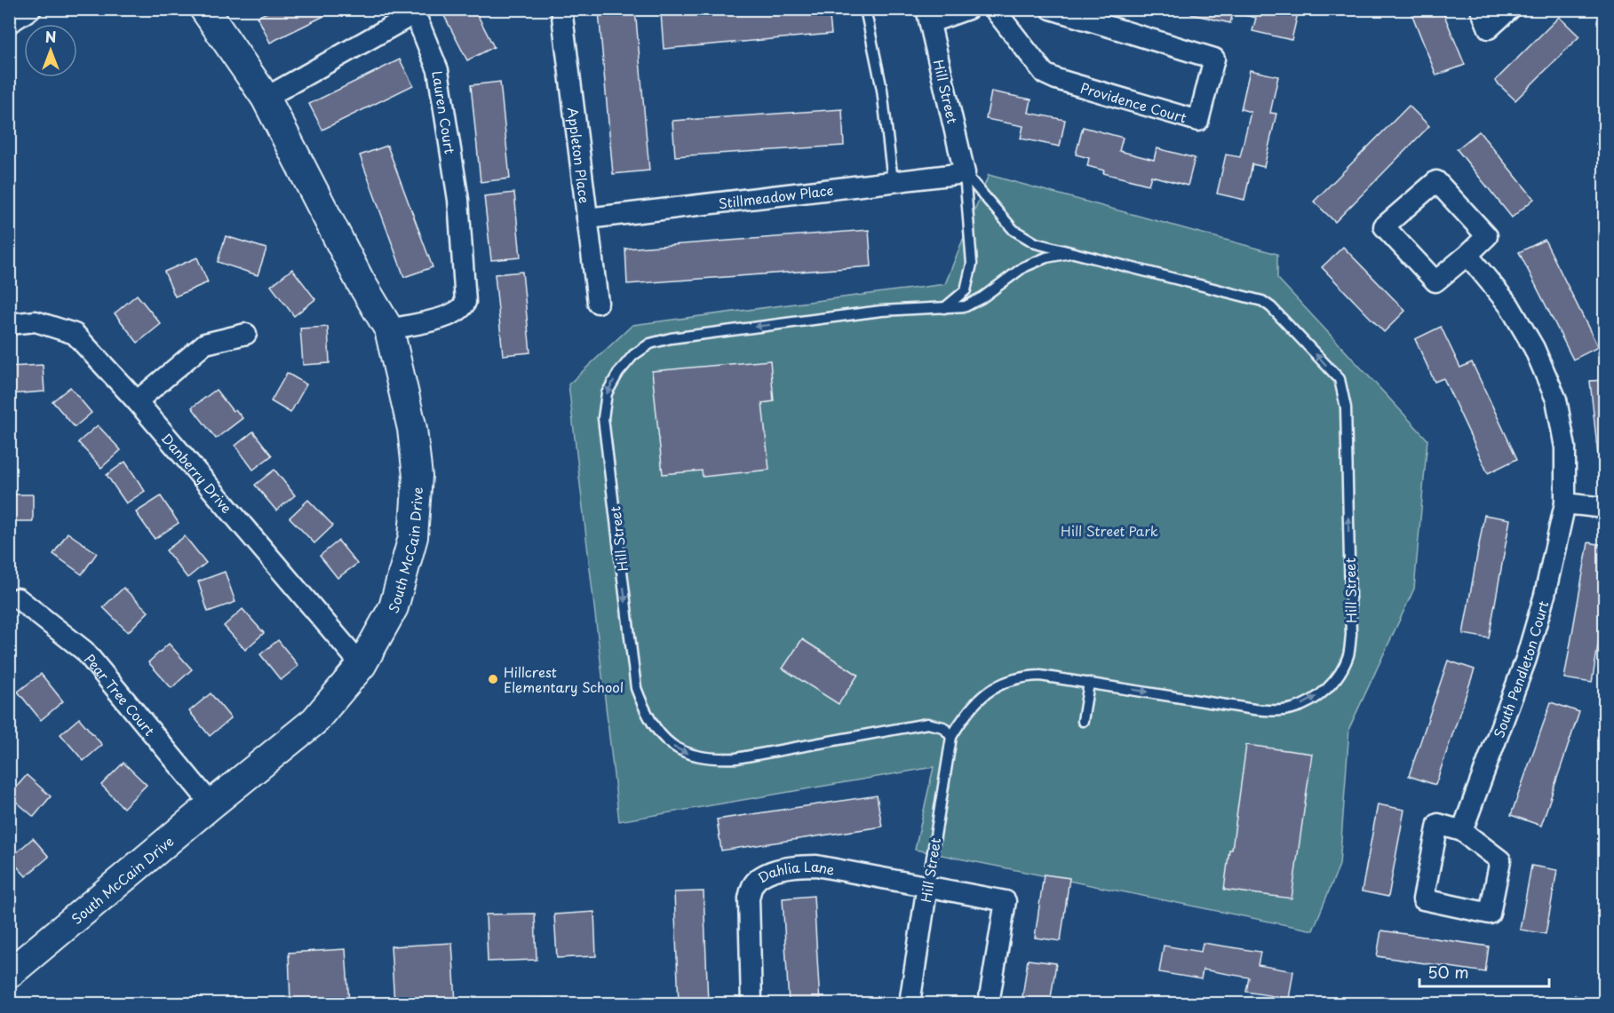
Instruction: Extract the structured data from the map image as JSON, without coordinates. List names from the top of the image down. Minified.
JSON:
{"streets":{"street":["Hill Street","Providence Court","Lauren Court","Appleton Place","Stillmeadow Place","Danberry Drive","South McCain Drive","South Pendleton Court","Pear Tree Court","Dahlia Lane"]},"crossings":[["Hill Street","Stillmeadow Place"],["Hill Street","Dahlia Lane"],["Lauren Court","South McCain Drive"],["Appleton Place","Stillmeadow Place"],["Danberry Drive","South McCain Drive"],["South McCain Drive","Pear Tree Court"]],"parks":["Hill Street Park"],"places":["Hillcrest Elementary School"],"scale_bar":"50 m","north":"top"}
